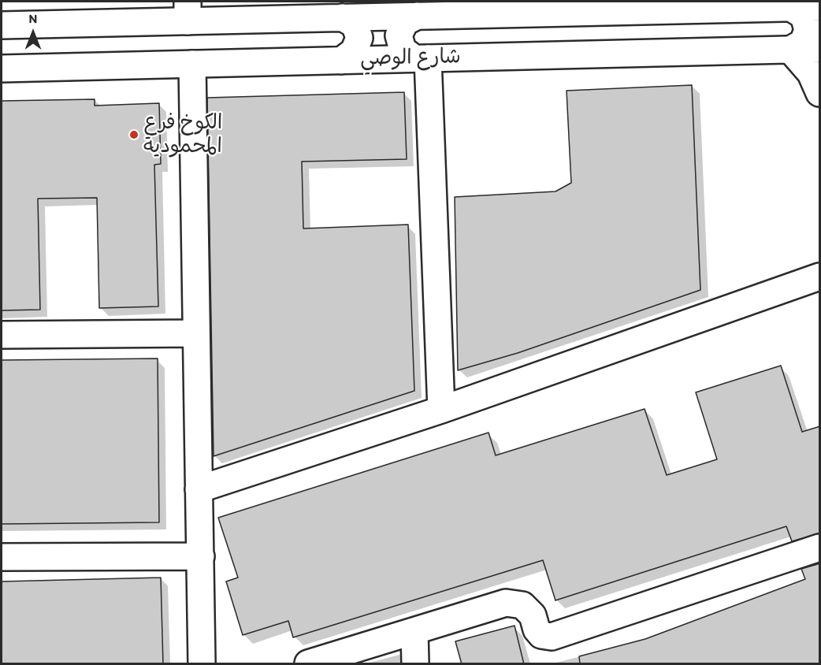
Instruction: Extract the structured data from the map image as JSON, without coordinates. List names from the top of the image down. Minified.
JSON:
{"streets":{"street":["شارع الوصي"]},"places":["الكوخ فرع المحمودية"],"north":"top"}
